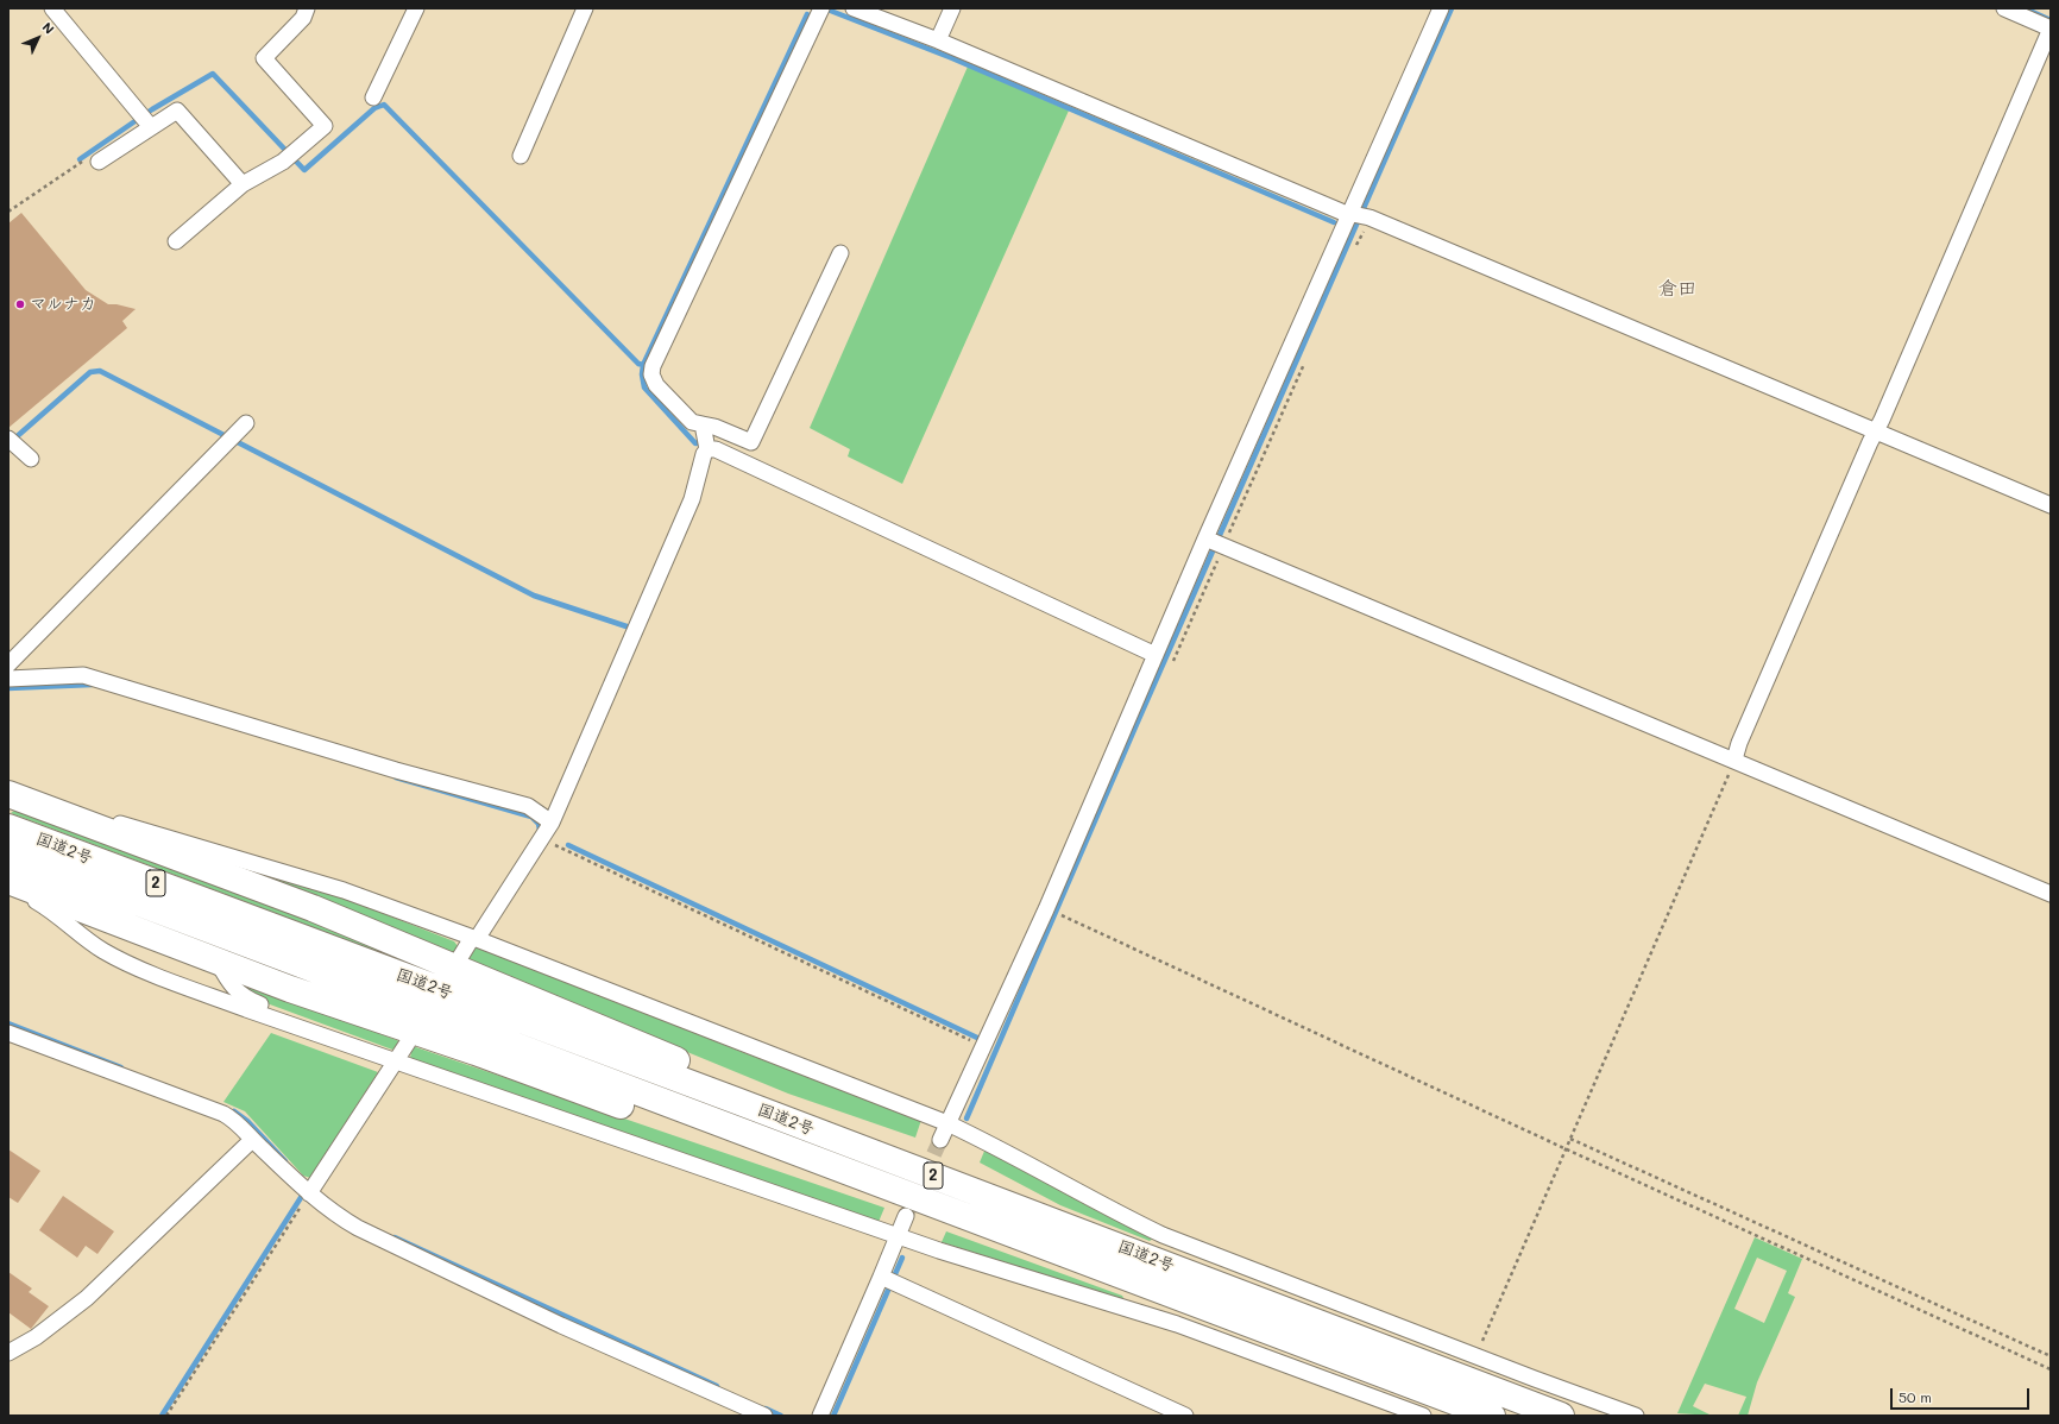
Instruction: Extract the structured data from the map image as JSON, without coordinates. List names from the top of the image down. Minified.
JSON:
{"streets":{"highway":["国道2号","2"]},"districts":["倉田"],"places":["マルナカ"],"scale_bar":"50 m","north":"top right"}
